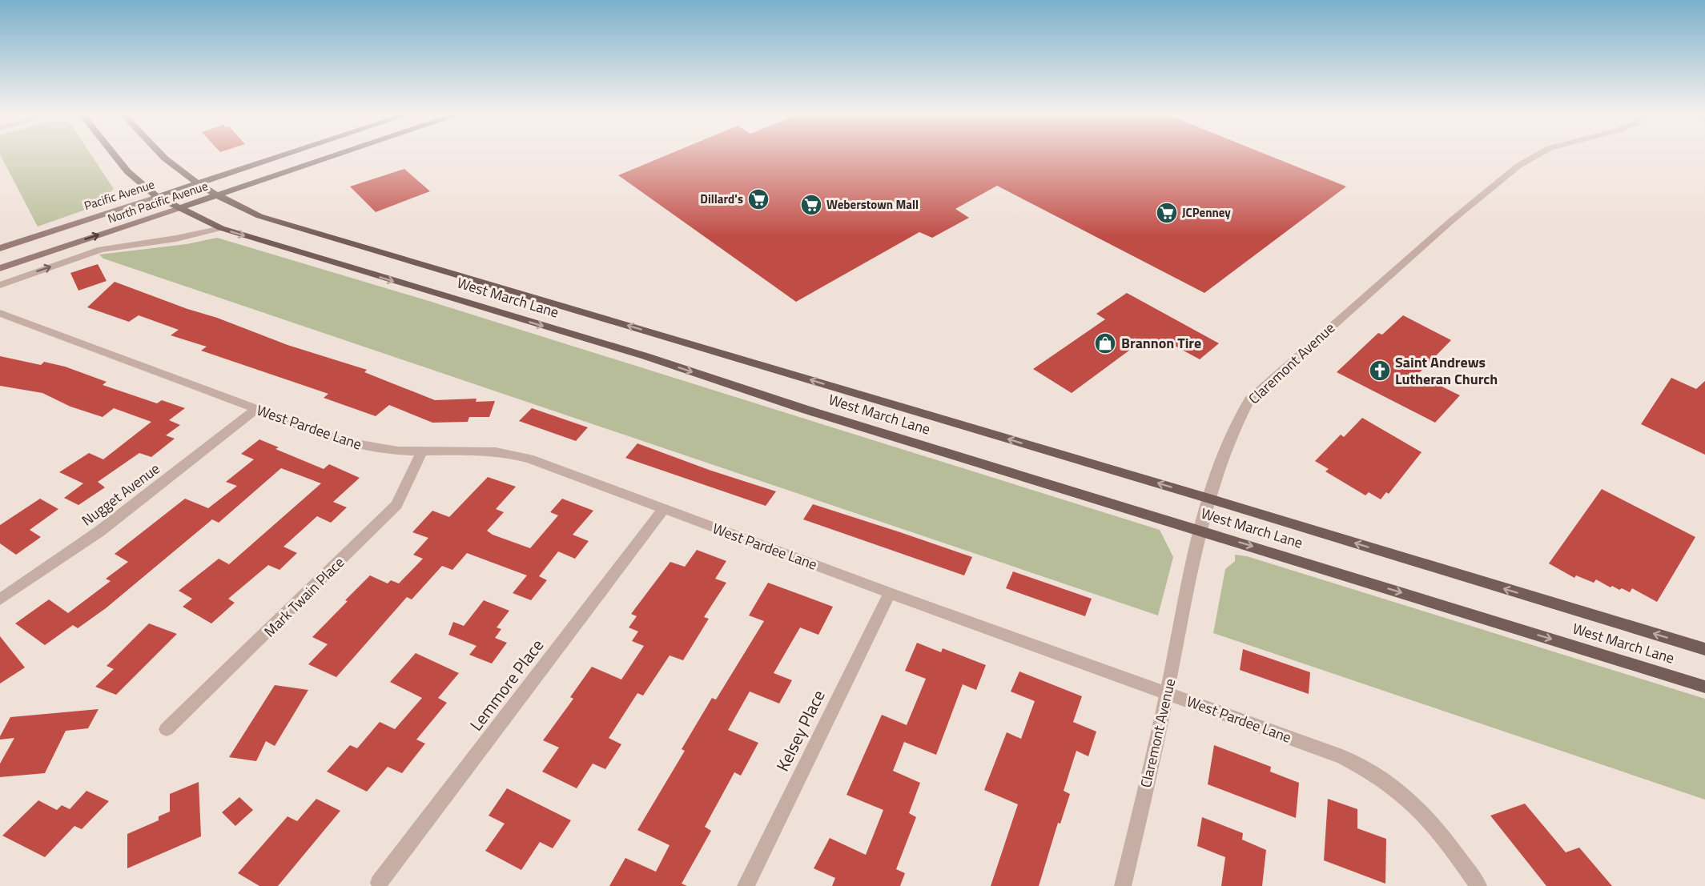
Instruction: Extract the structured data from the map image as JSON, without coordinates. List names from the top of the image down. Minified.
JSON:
{"streets":{"main road":["Pacific Avenue","North Pacific Avenue","West March Lane"],"street":["Claremont Avenue","West Pardee Lane","Nugget Avenue","Mark Twain Place","Lemmore Place","Kelsey Place"]},"crossings":[["Pacific Avenue","West March Lane"],["North Pacific Avenue","West March Lane"],["West March Lane","Claremont Avenue"],["Claremont Avenue","West Pardee Lane"],["West Pardee Lane","Nugget Avenue"],["West Pardee Lane","Mark Twain Place"],["West Pardee Lane","Lemmore Place"],["West Pardee Lane","Kelsey Place"]],"one_way":["North Pacific Avenue"],"places":{"supermarket":["Dillard's","Weberstown Mall","JCPenney"],"shop":["Brannon Tire"],"church":["Saint Andrews Lutheran Church"]}}
